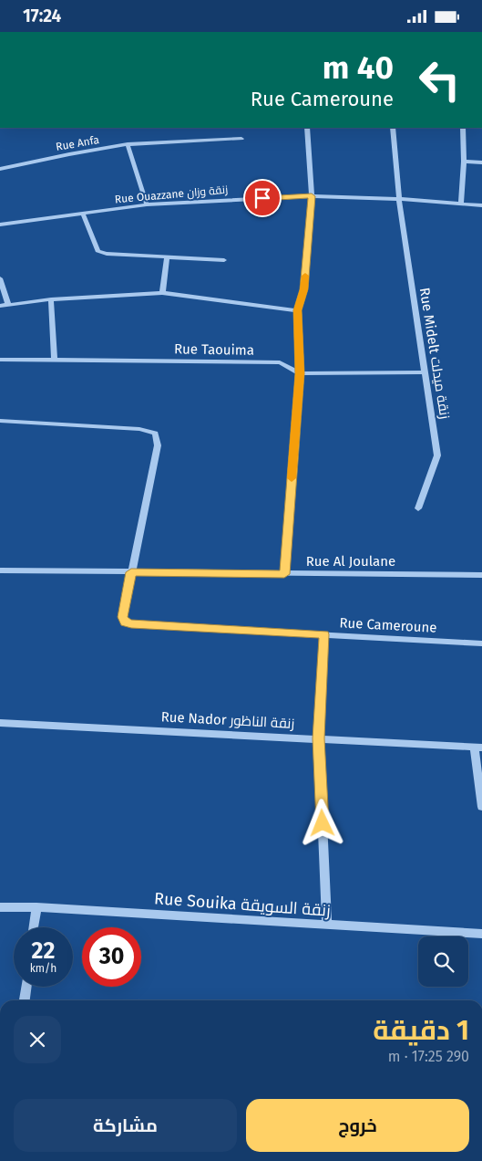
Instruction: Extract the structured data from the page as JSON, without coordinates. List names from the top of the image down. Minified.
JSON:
{"streets":{"street":["Rue Anfa","Rue Ouazzane زنقة وزان","Rue Taouima","Rue Midelt زنقة ميدلت","Rue Al Joulane","Rue Cameroune","Rue Nador زنقة الناظور","Rue Souika زنقة السويقة"]},"crossings":[["Rue Ouazzane زنقة وزان","Rue Midelt زنقة ميدلت"],["Rue Taouima","Rue Midelt زنقة ميدلت"],["Rue Al Joulane","Rue Cameroune"]],"page":{"status":"17:24","turn":["40 m","Rue Cameroune"],"speed":"22 km/h","limit":"30","heading":["1 دقيقة","290 m · 17:25"],"buttons":["خروج","مشاركة"]}}
